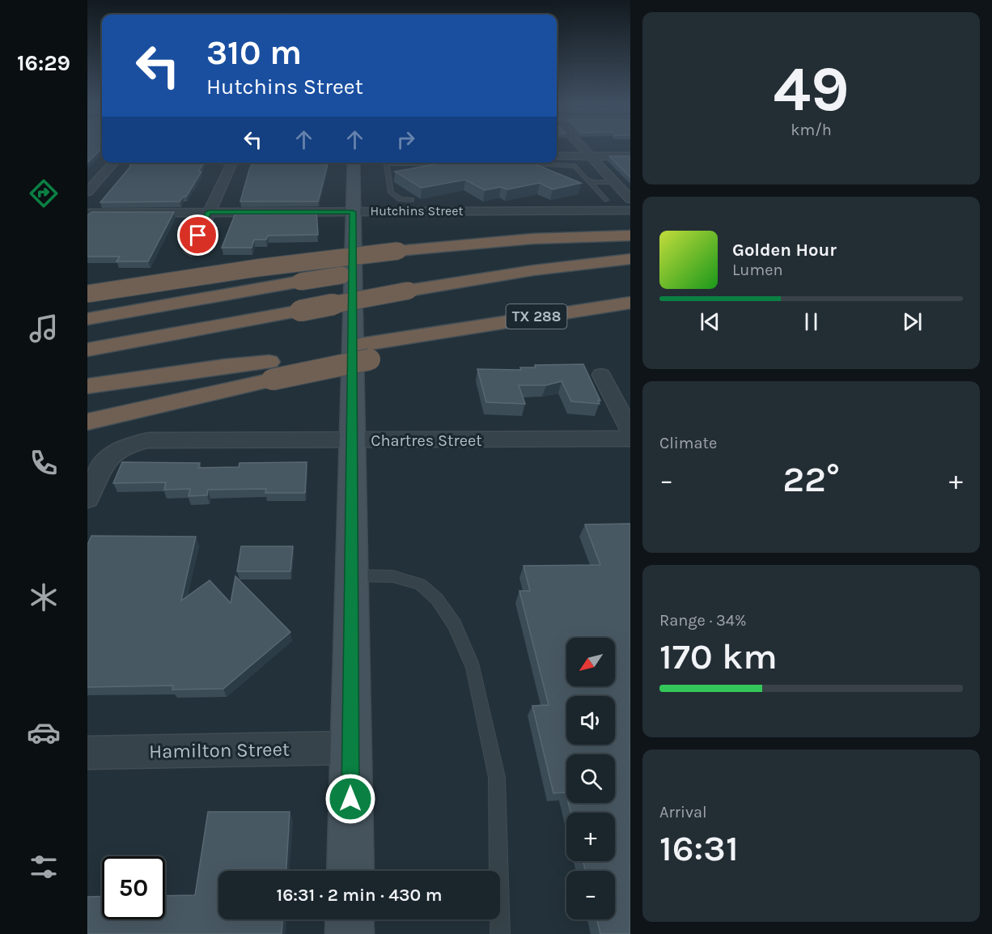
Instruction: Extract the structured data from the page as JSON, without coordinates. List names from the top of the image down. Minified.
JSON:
{"streets":{"highway":["TX 288"],"street":["Hutchins Street","Chartres Street","Hamilton Street"]},"north":"bottom left","page":{"tabs":"16:29","tile":[["49","km/h"],"Climate",["Range · 34%","170 km"],["Arrival","16:31"]],"turn":["310 m","Hutchins Street"],"song":["Golden Hour","Lumen"],"heat":["−","22°","+"],"map_buttons":["+","−"],"limit":"50","trip":"16:31 · 2 min · 430 m"}}
